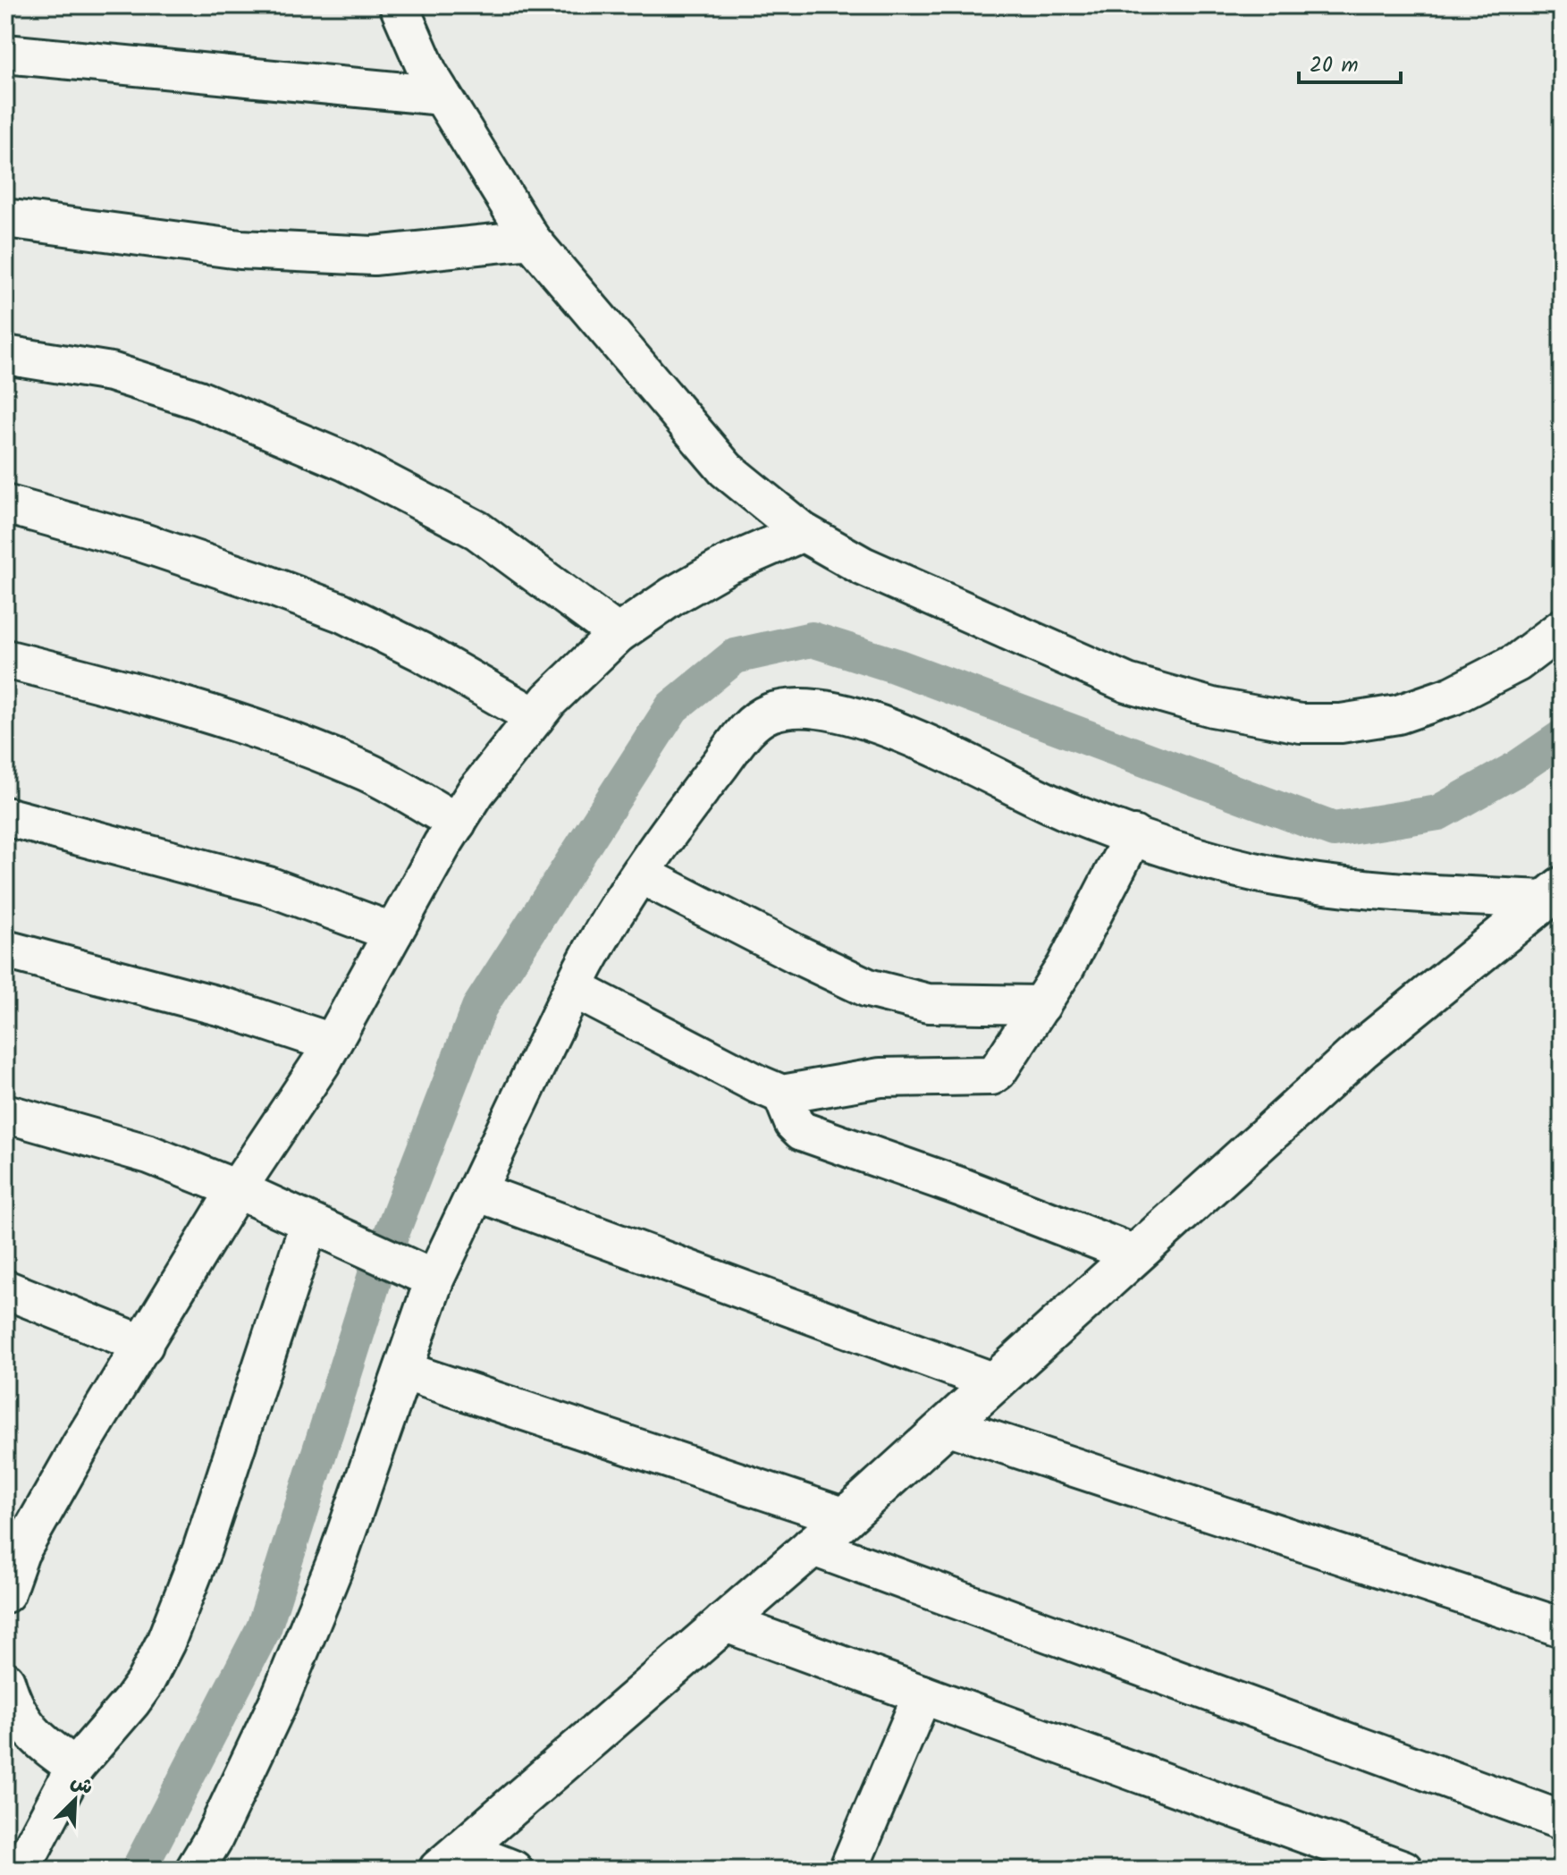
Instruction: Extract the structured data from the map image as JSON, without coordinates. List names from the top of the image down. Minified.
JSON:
{"scale_bar":"20 m","north":"top right"}
